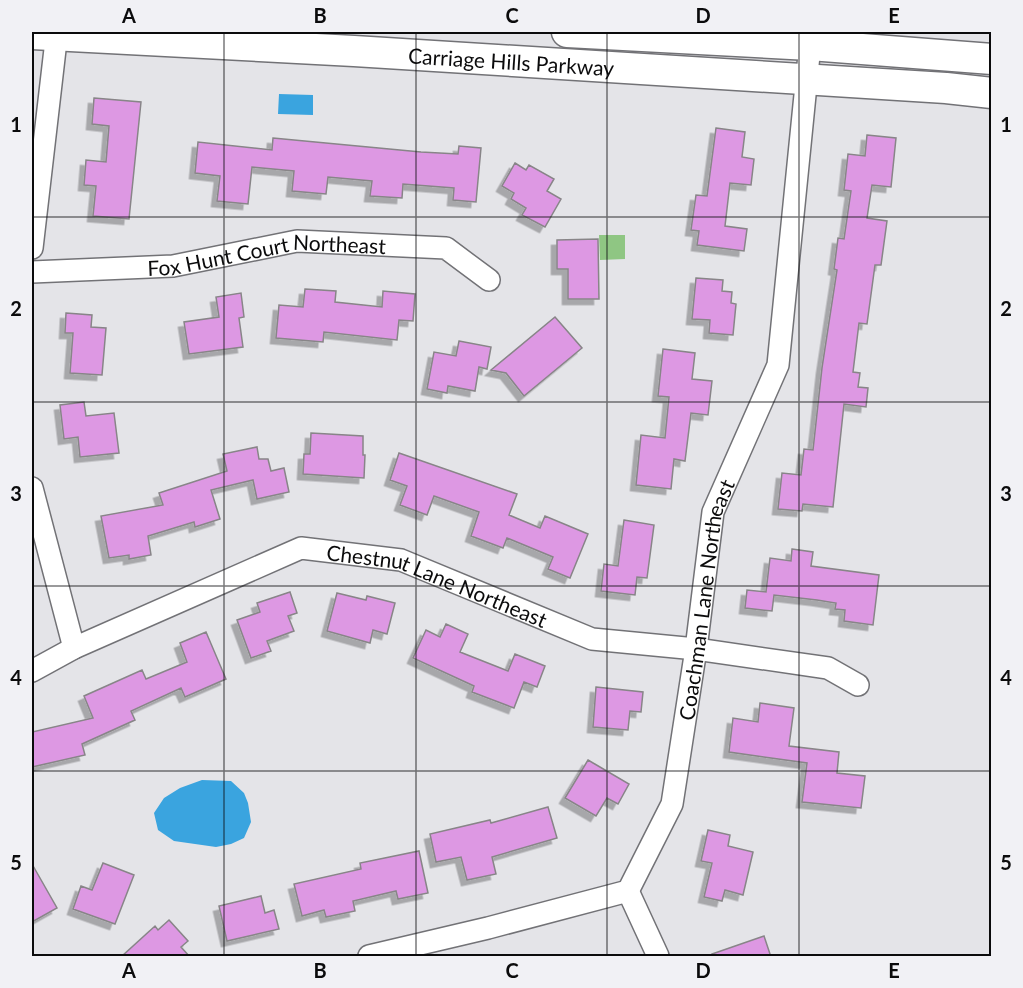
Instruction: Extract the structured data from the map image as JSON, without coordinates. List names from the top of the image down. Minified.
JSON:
{"streets":{"street":["Carriage Hills Parkway","Fox Hunt Court Northeast","Chestnut Lane Northeast","Coachman Lane Northeast"]},"crossings":[["Carriage Hills Parkway","Coachman Lane Northeast"],["Chestnut Lane Northeast","Coachman Lane Northeast"]],"grid":{"columns":["A","B","C","D","E"],"rows":["1","2","3","4","5"]}}
